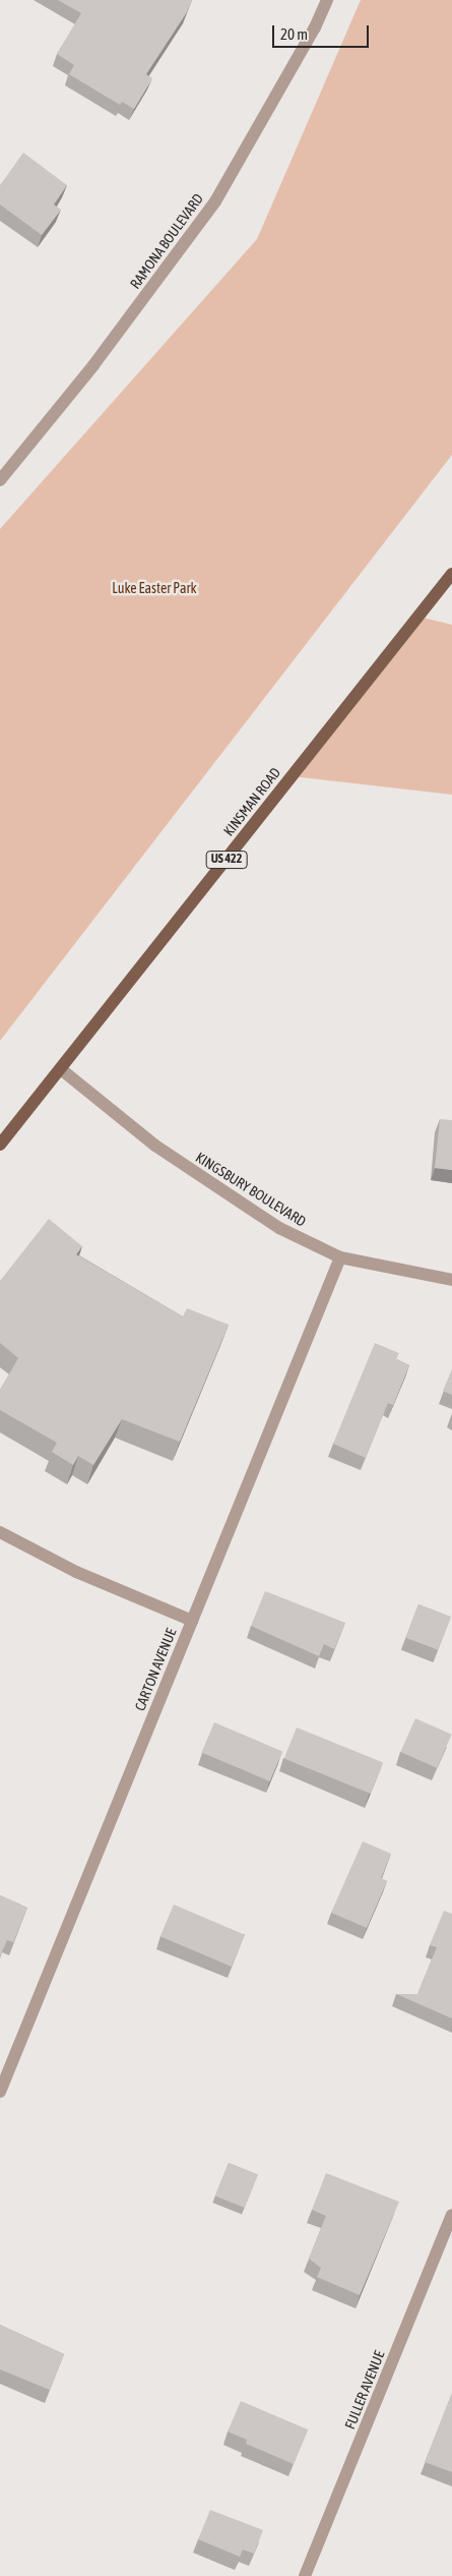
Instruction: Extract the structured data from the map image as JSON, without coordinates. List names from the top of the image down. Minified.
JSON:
{"streets":{"main road":["KINSMAN ROAD","US 422"],"street":["RAMONA BOULEVARD","KINGSBURY BOULEVARD","CARTON AVENUE","FULLER AVENUE"]},"crossings":[["KINSMAN ROAD","KINGSBURY BOULEVARD"],["KINGSBURY BOULEVARD","CARTON AVENUE"]],"parks":["Luke Easter Park"],"scale_bar":"20 m"}
